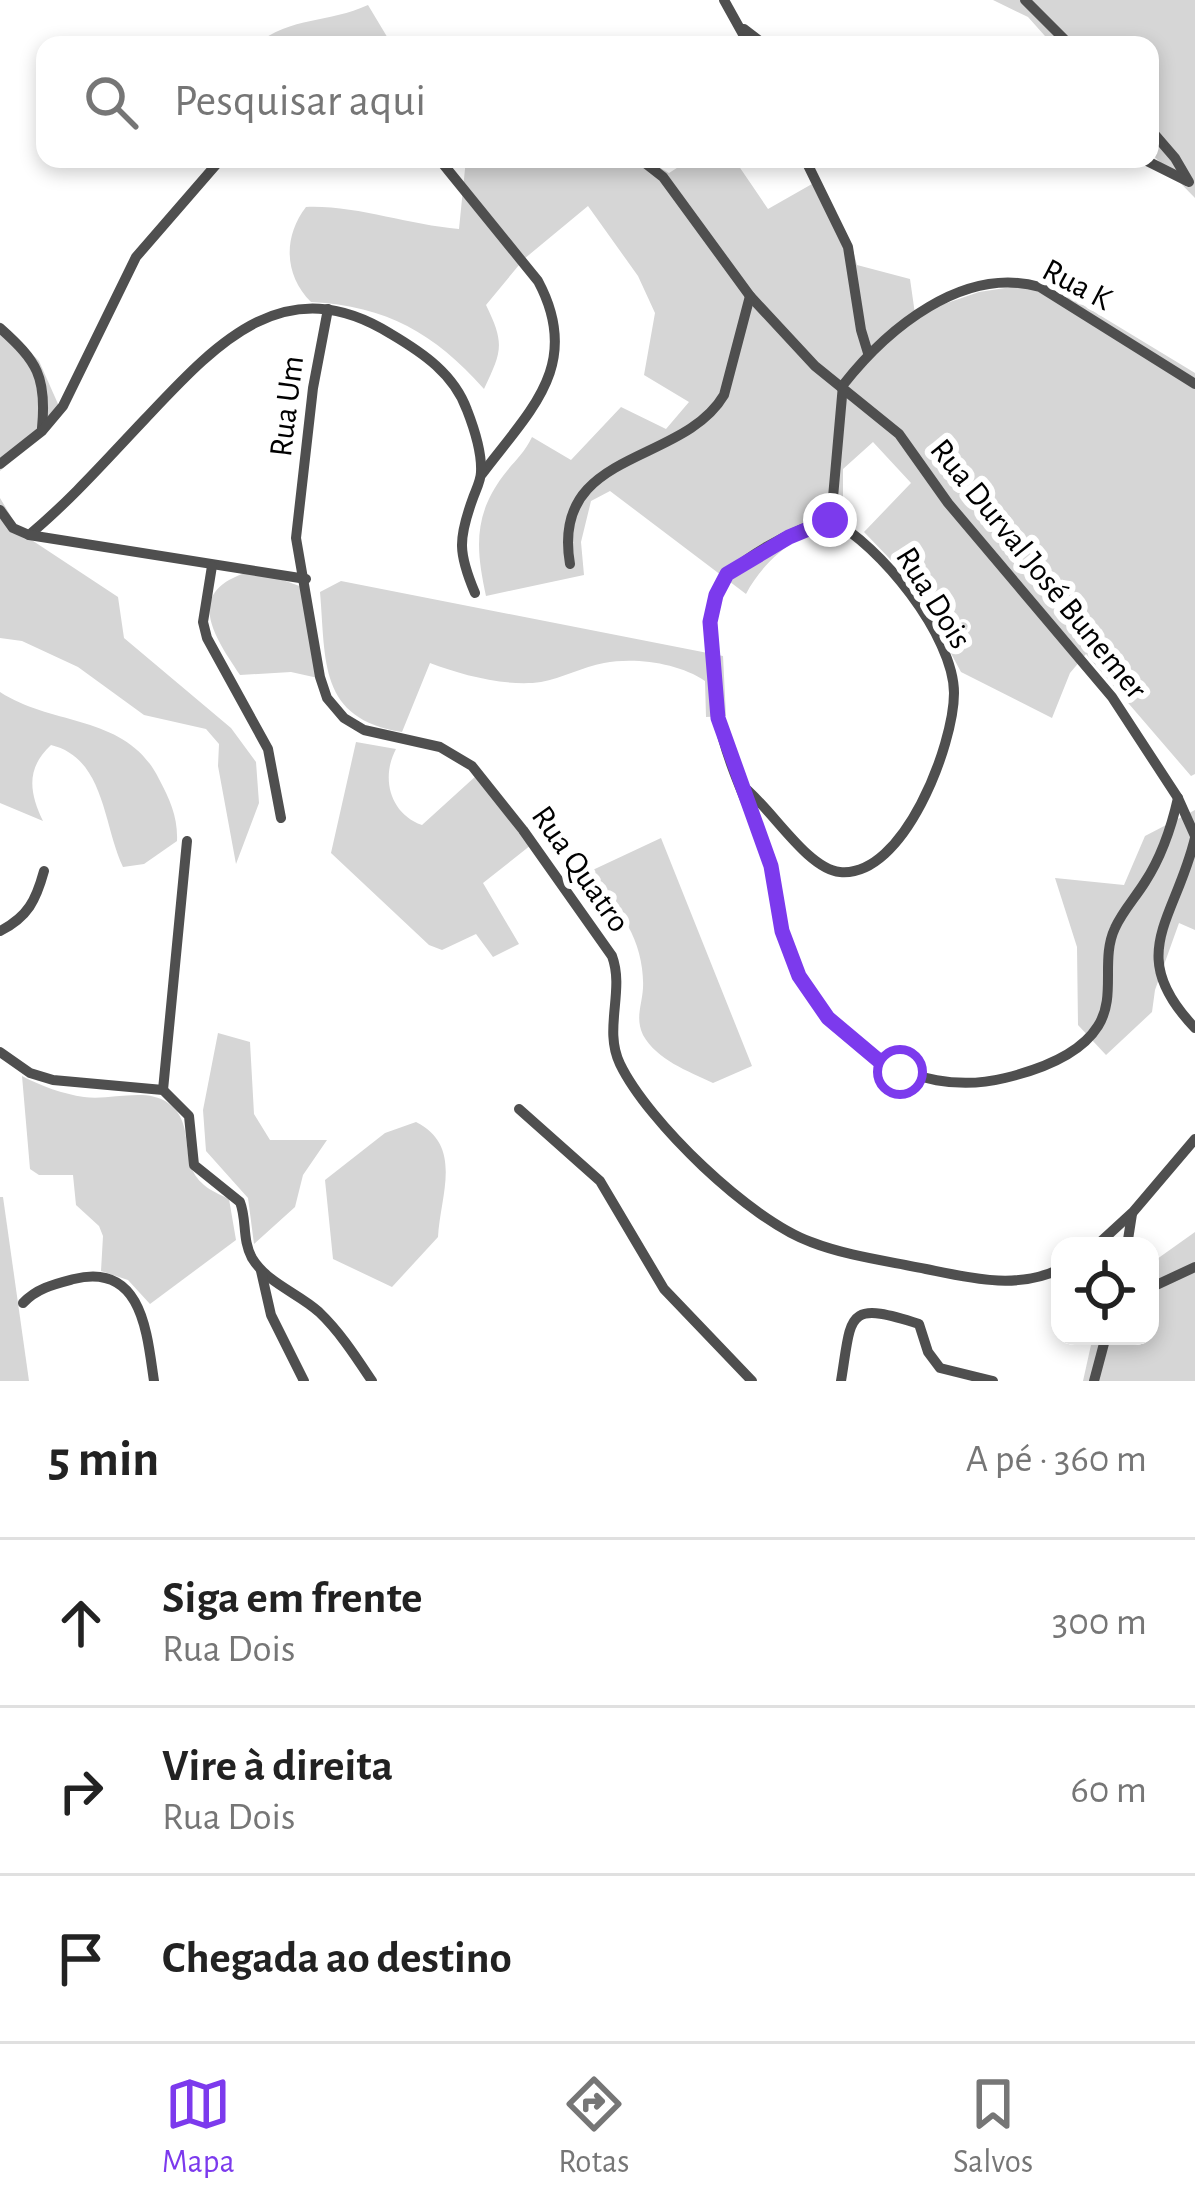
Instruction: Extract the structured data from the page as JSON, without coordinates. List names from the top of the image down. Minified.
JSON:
{"streets":{"street":["Rua K","Rua Um","Rua Durval José Bunemer","Rua Dois","Rua Quatro"]},"crossings":[["Rua K","Rua Durval José Bunemer"],["Rua Um","Rua Quatro"],["Rua Durval José Bunemer","Rua Dois"]],"page":{"search":"Pesquisar aqui","heading":["5 min","A pé · 360 m"],"list":[["Siga em frente","Rua Dois","300 m"],["Vire à direita","Rua Dois","60 m"],"Chegada ao destino"],"nav":["Mapa","Rotas","Salvos"]}}
